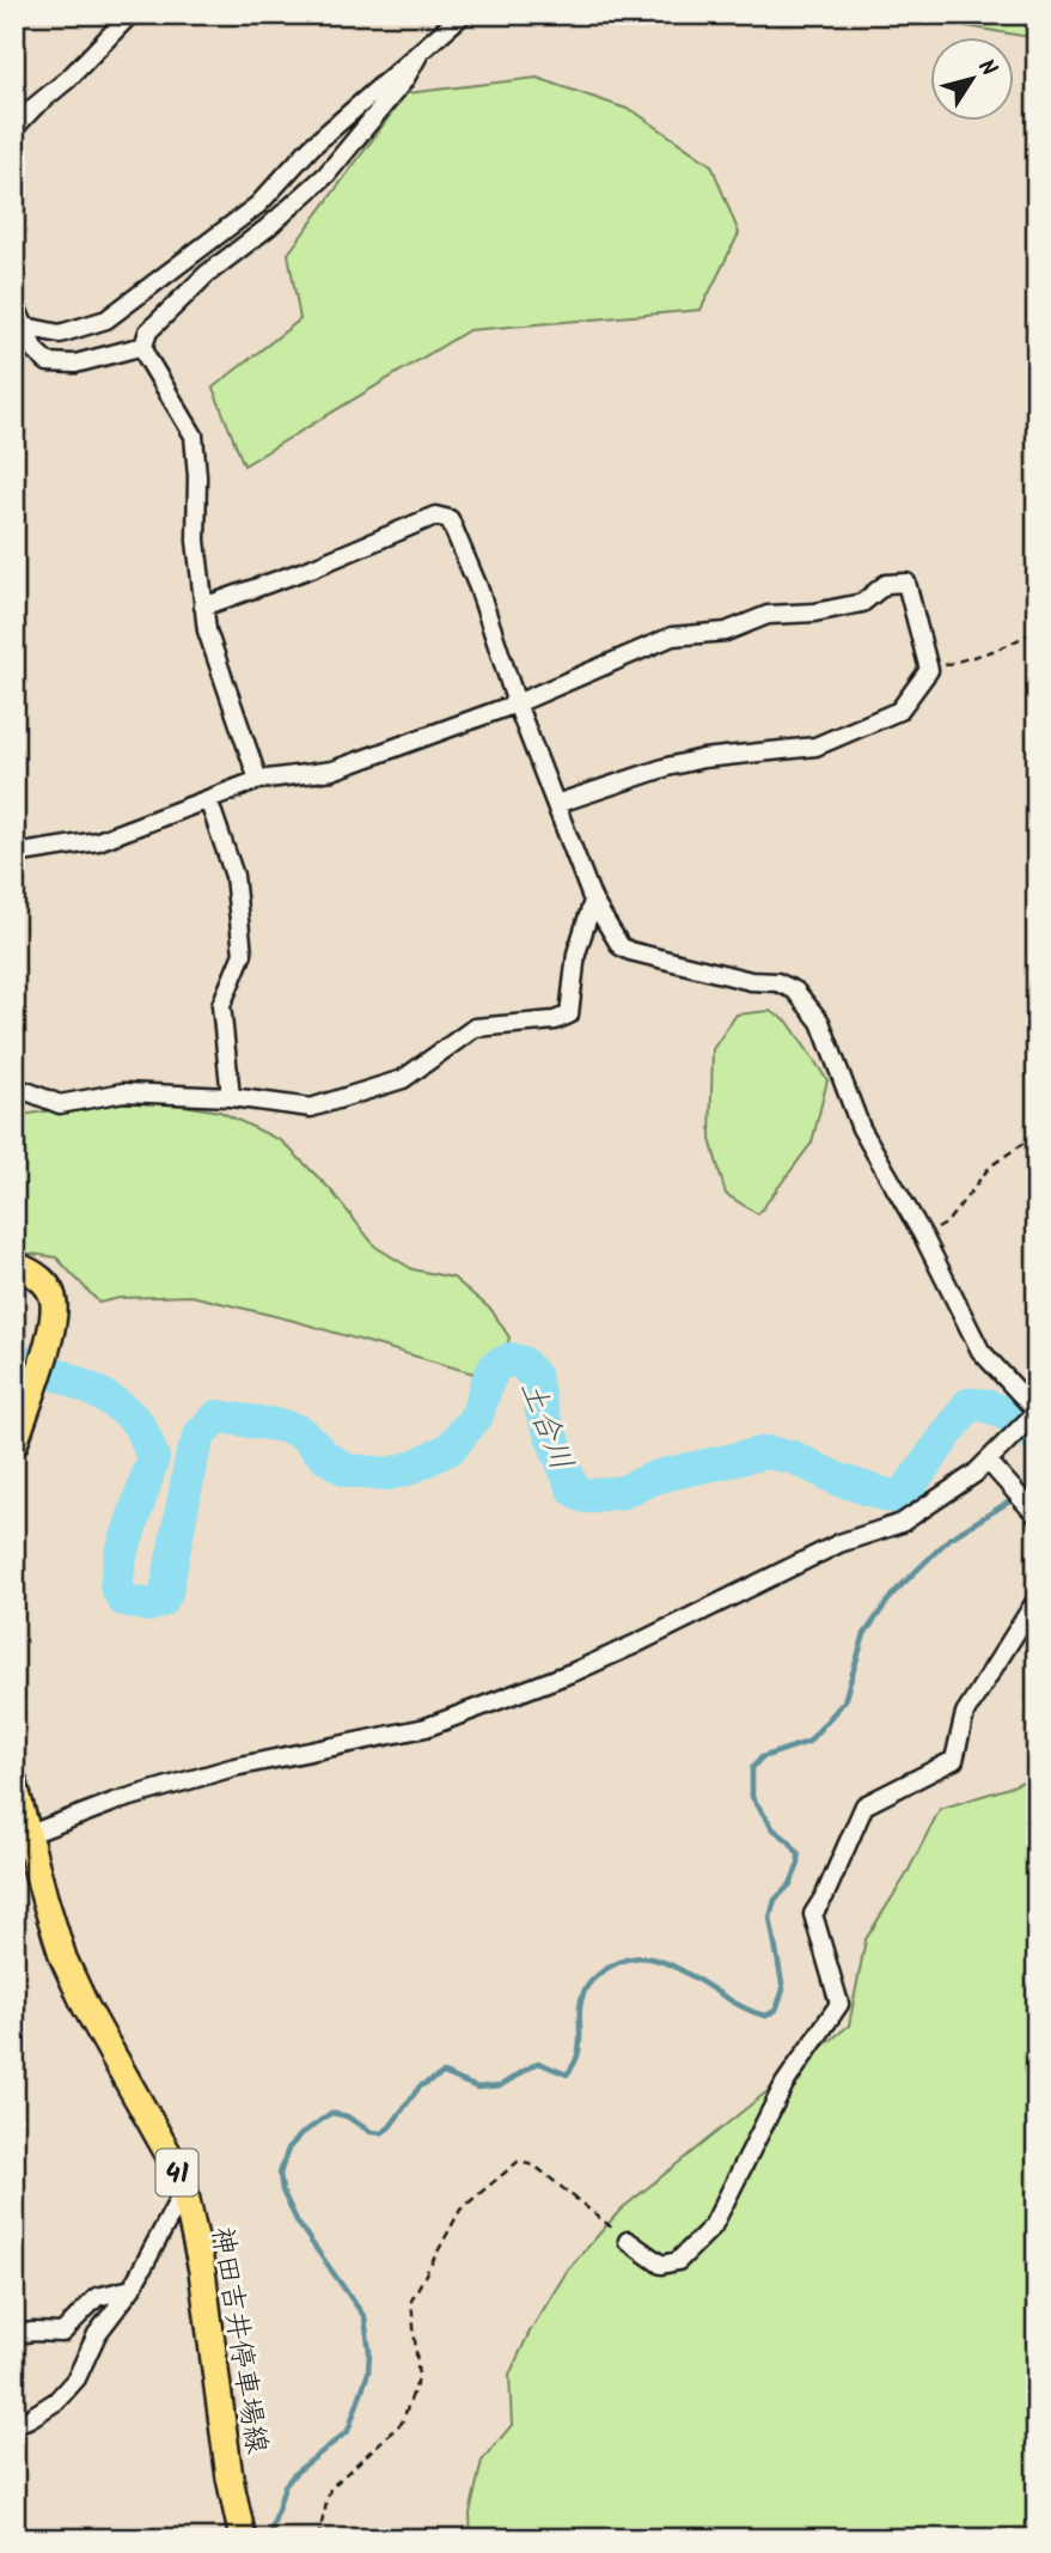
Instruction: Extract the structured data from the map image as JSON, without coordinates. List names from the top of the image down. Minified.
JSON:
{"streets":{"main road":["41","神田吉井停車場線"]},"water":["土合川"],"north":"top right"}
